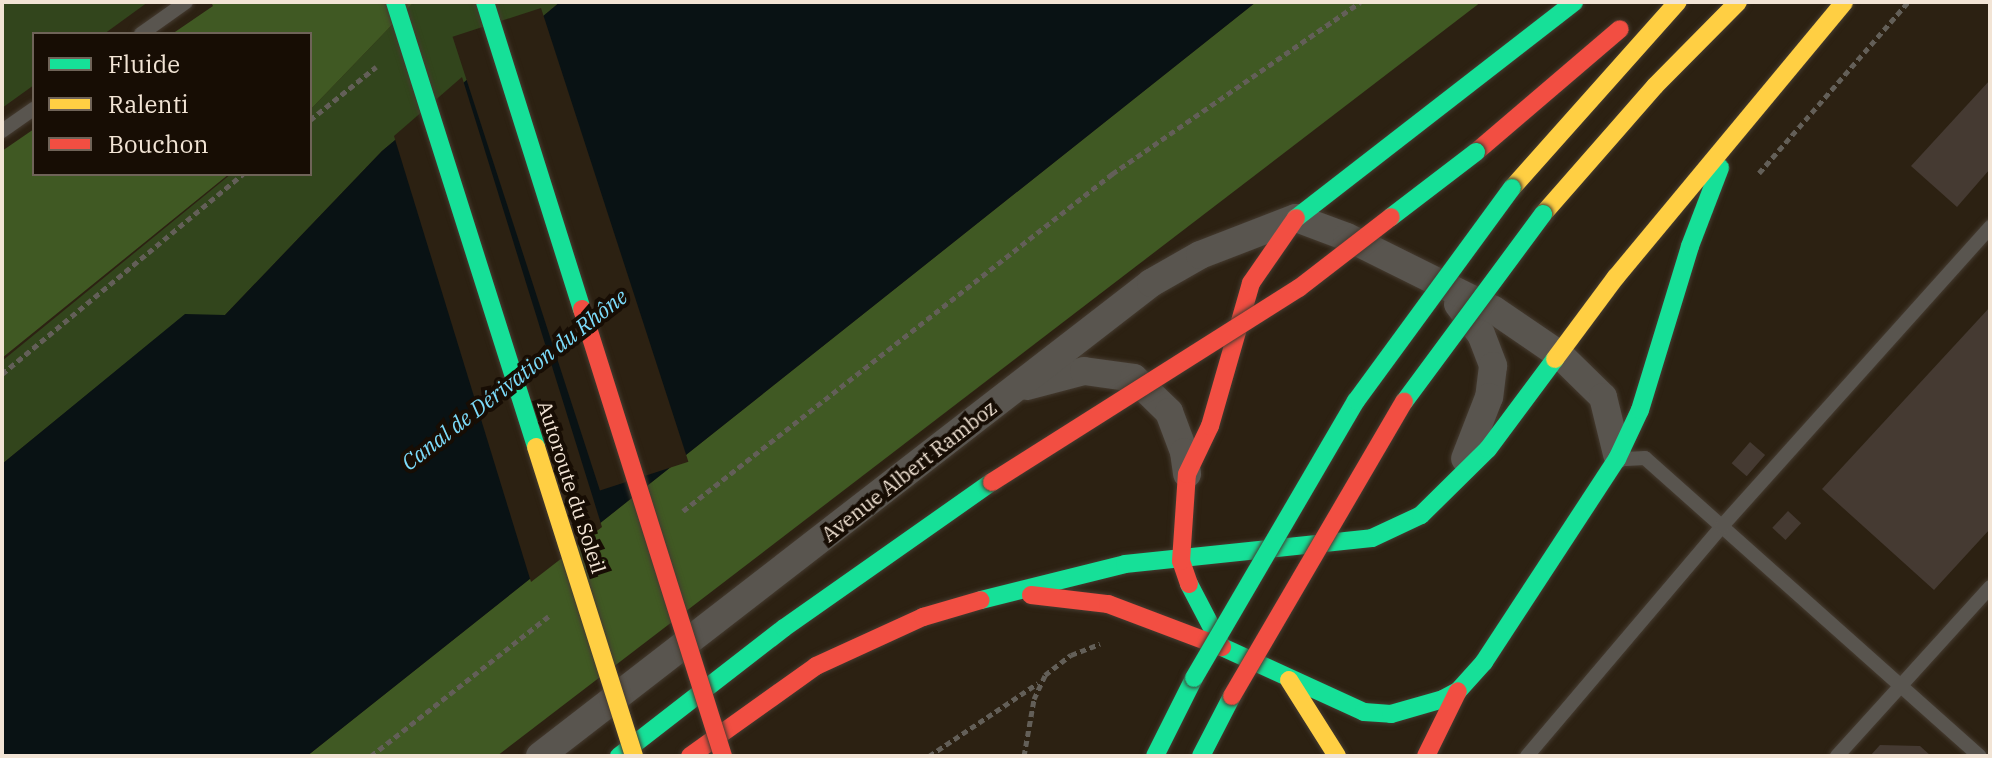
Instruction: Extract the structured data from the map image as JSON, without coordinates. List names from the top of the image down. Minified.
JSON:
{"streets":{"main road":["Autoroute du Soleil"],"street":["Avenue Albert Ramboz"]},"water":["Canal de Dérivation du Rhône"],"legend":["Fluide","Ralenti","Bouchon"]}
